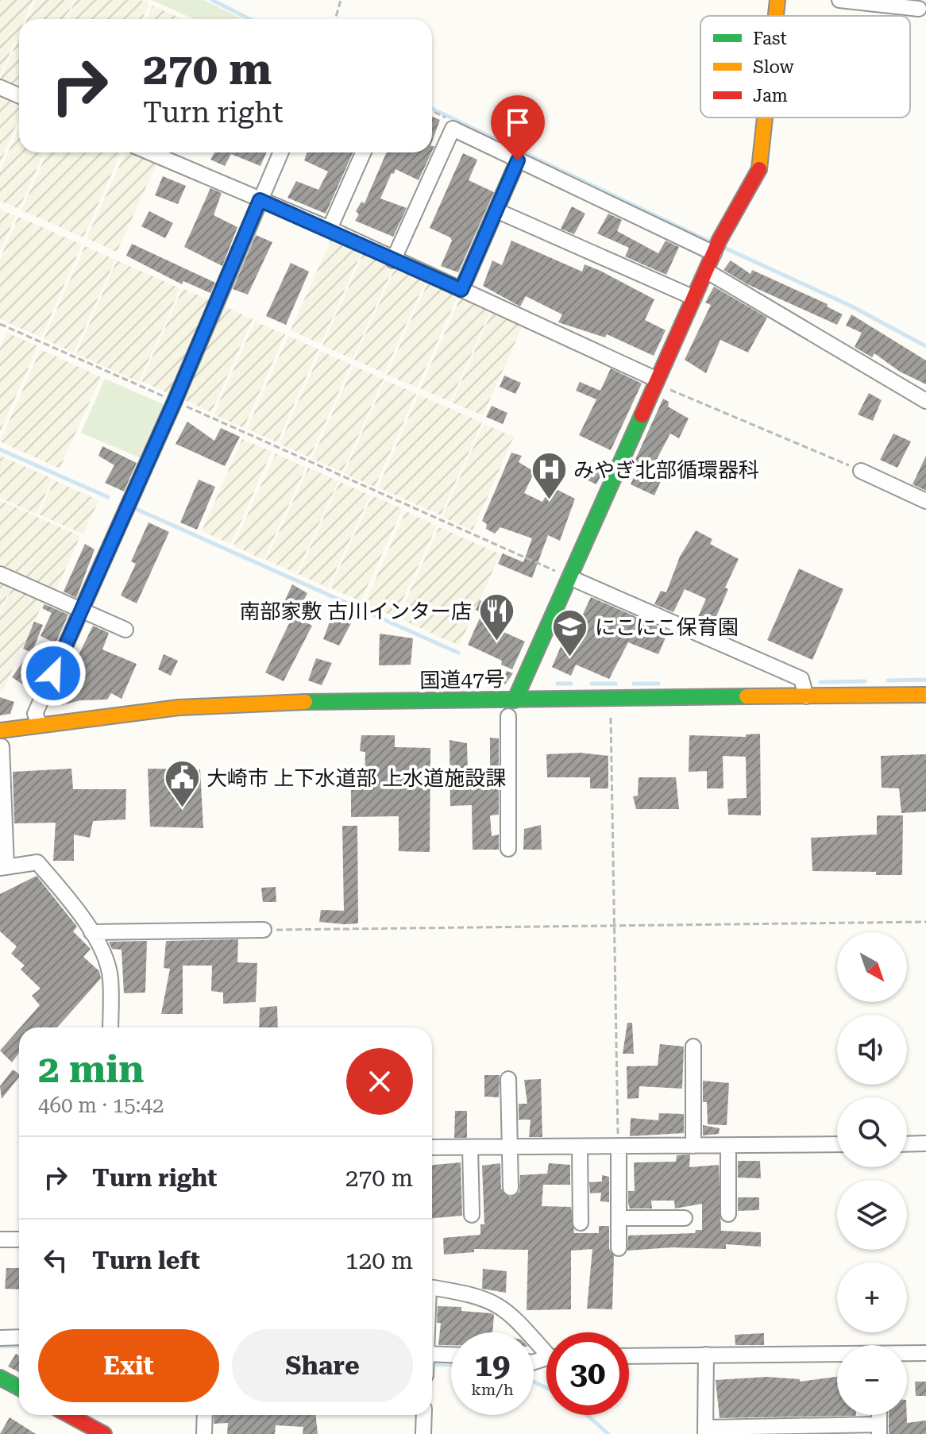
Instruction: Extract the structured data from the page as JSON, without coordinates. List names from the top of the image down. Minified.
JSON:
{"streets":{"main road":["国道47号"]},"places":{"hospital":["みやぎ北部循環器科"],"restaurant":["南部家敷 古川インター店"],"school or university":["にこにこ保育園"],"public building":["大崎市 上下水道部 上水道施設課"]},"legend":["Fast","Slow","Jam"],"north":"bottom right","page":{"turn":["270 m","Turn right"],"map_buttons":["+","−"],"heading":["2 min","460 m · 15:42"],"list":[{"name":"Turn right","value":"270 m"},{"name":"Turn left","value":"120 m"}],"buttons":["Exit","Share"],"speed":"19 km/h","limit":"30"}}
